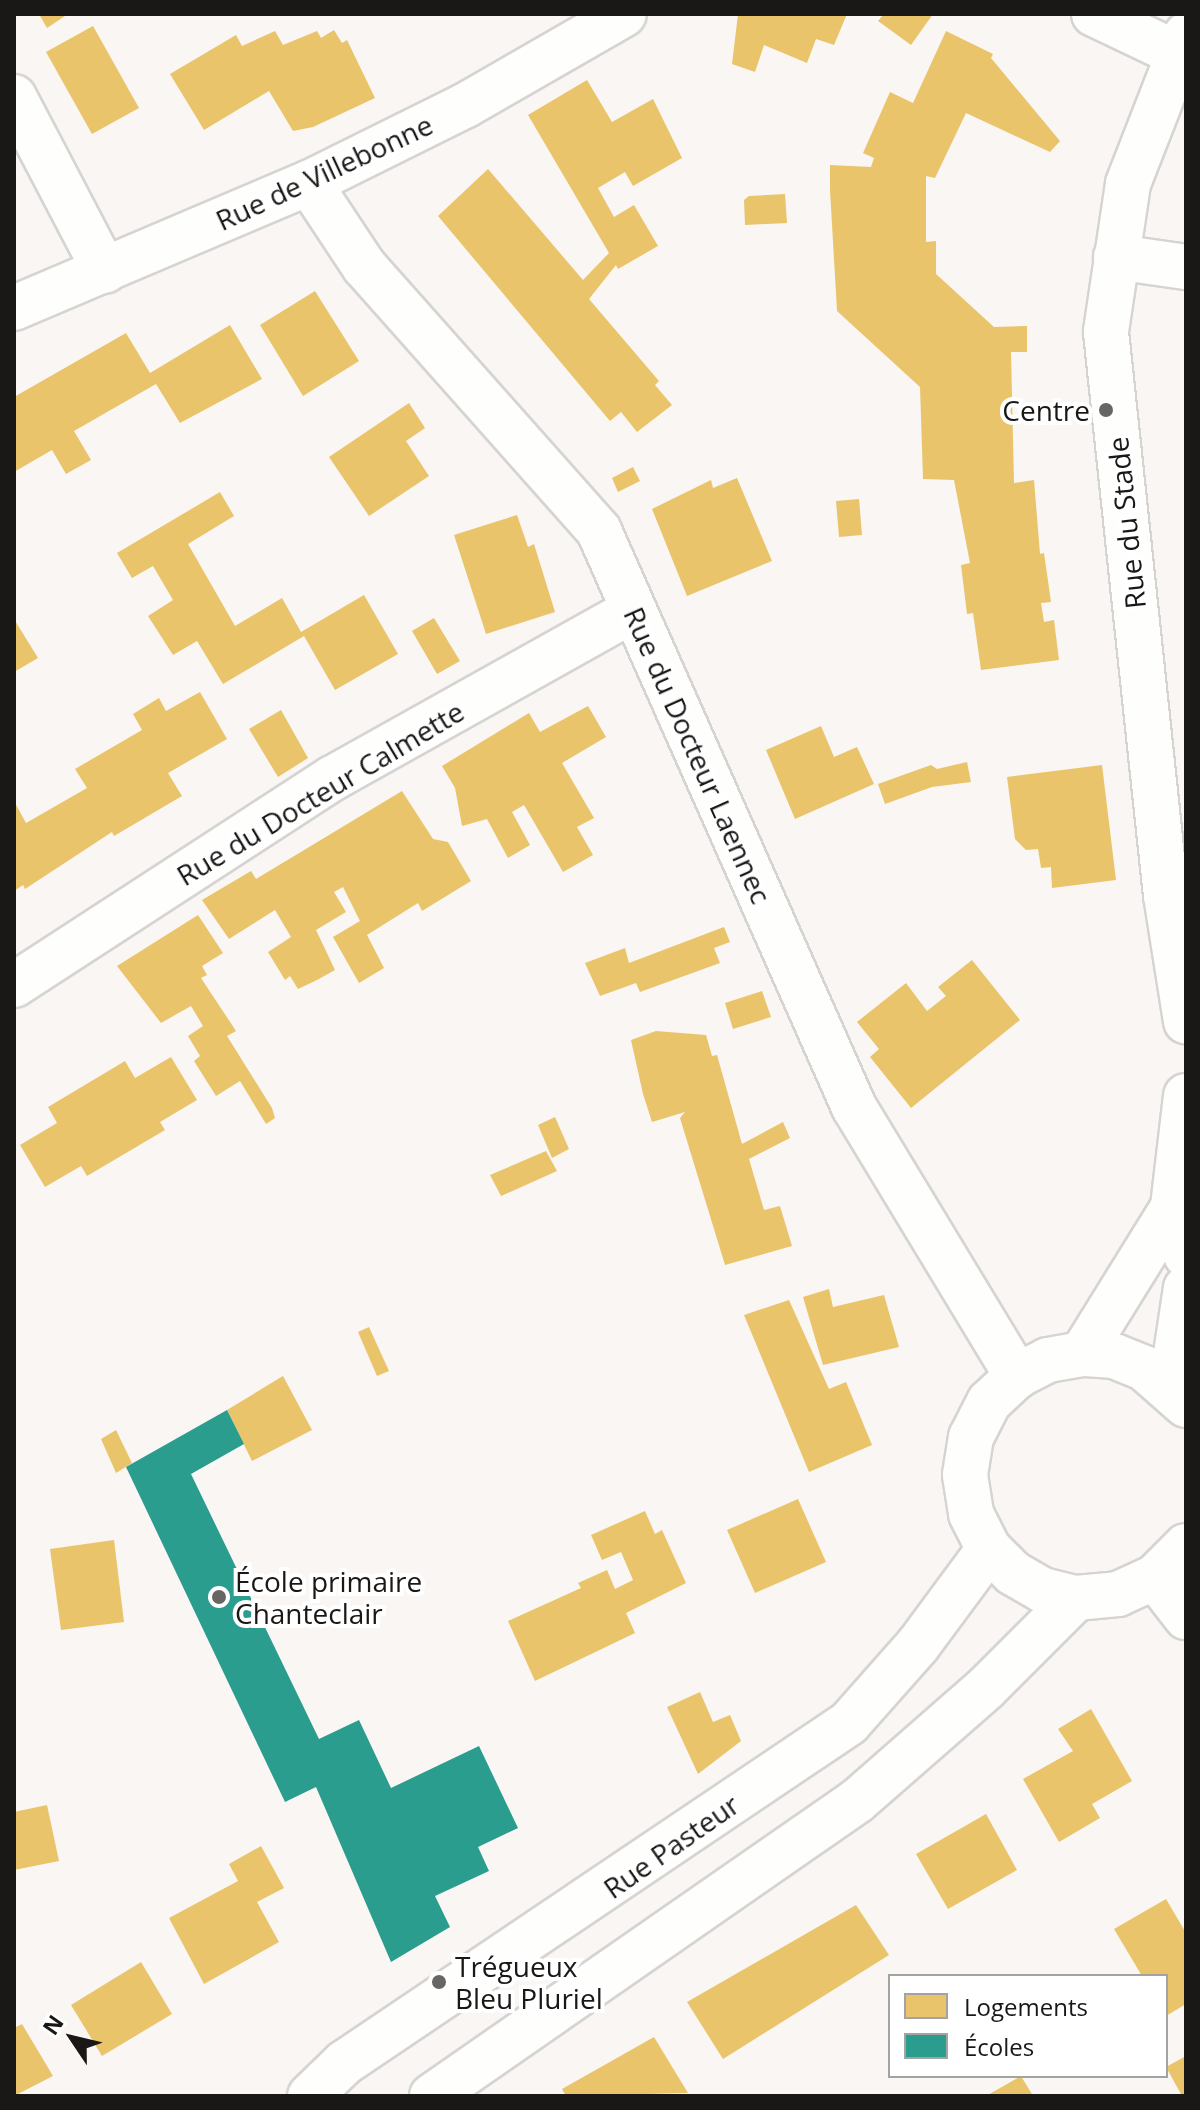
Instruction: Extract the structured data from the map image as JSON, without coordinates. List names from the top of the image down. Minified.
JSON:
{"streets":{"street":["Rue de Villebonne","Rue du Stade","Rue du Docteur Laennec","Rue du Docteur Calmette","Rue Pasteur"]},"crossings":[["Rue de Villebonne","Rue du Docteur Laennec"],["Rue du Docteur Laennec","Rue du Docteur Calmette"]],"places":["Centre","École primaire Chanteclair","Trégueux Bleu Pluriel"],"legend":["Logements","Écoles"],"north":"top left"}
